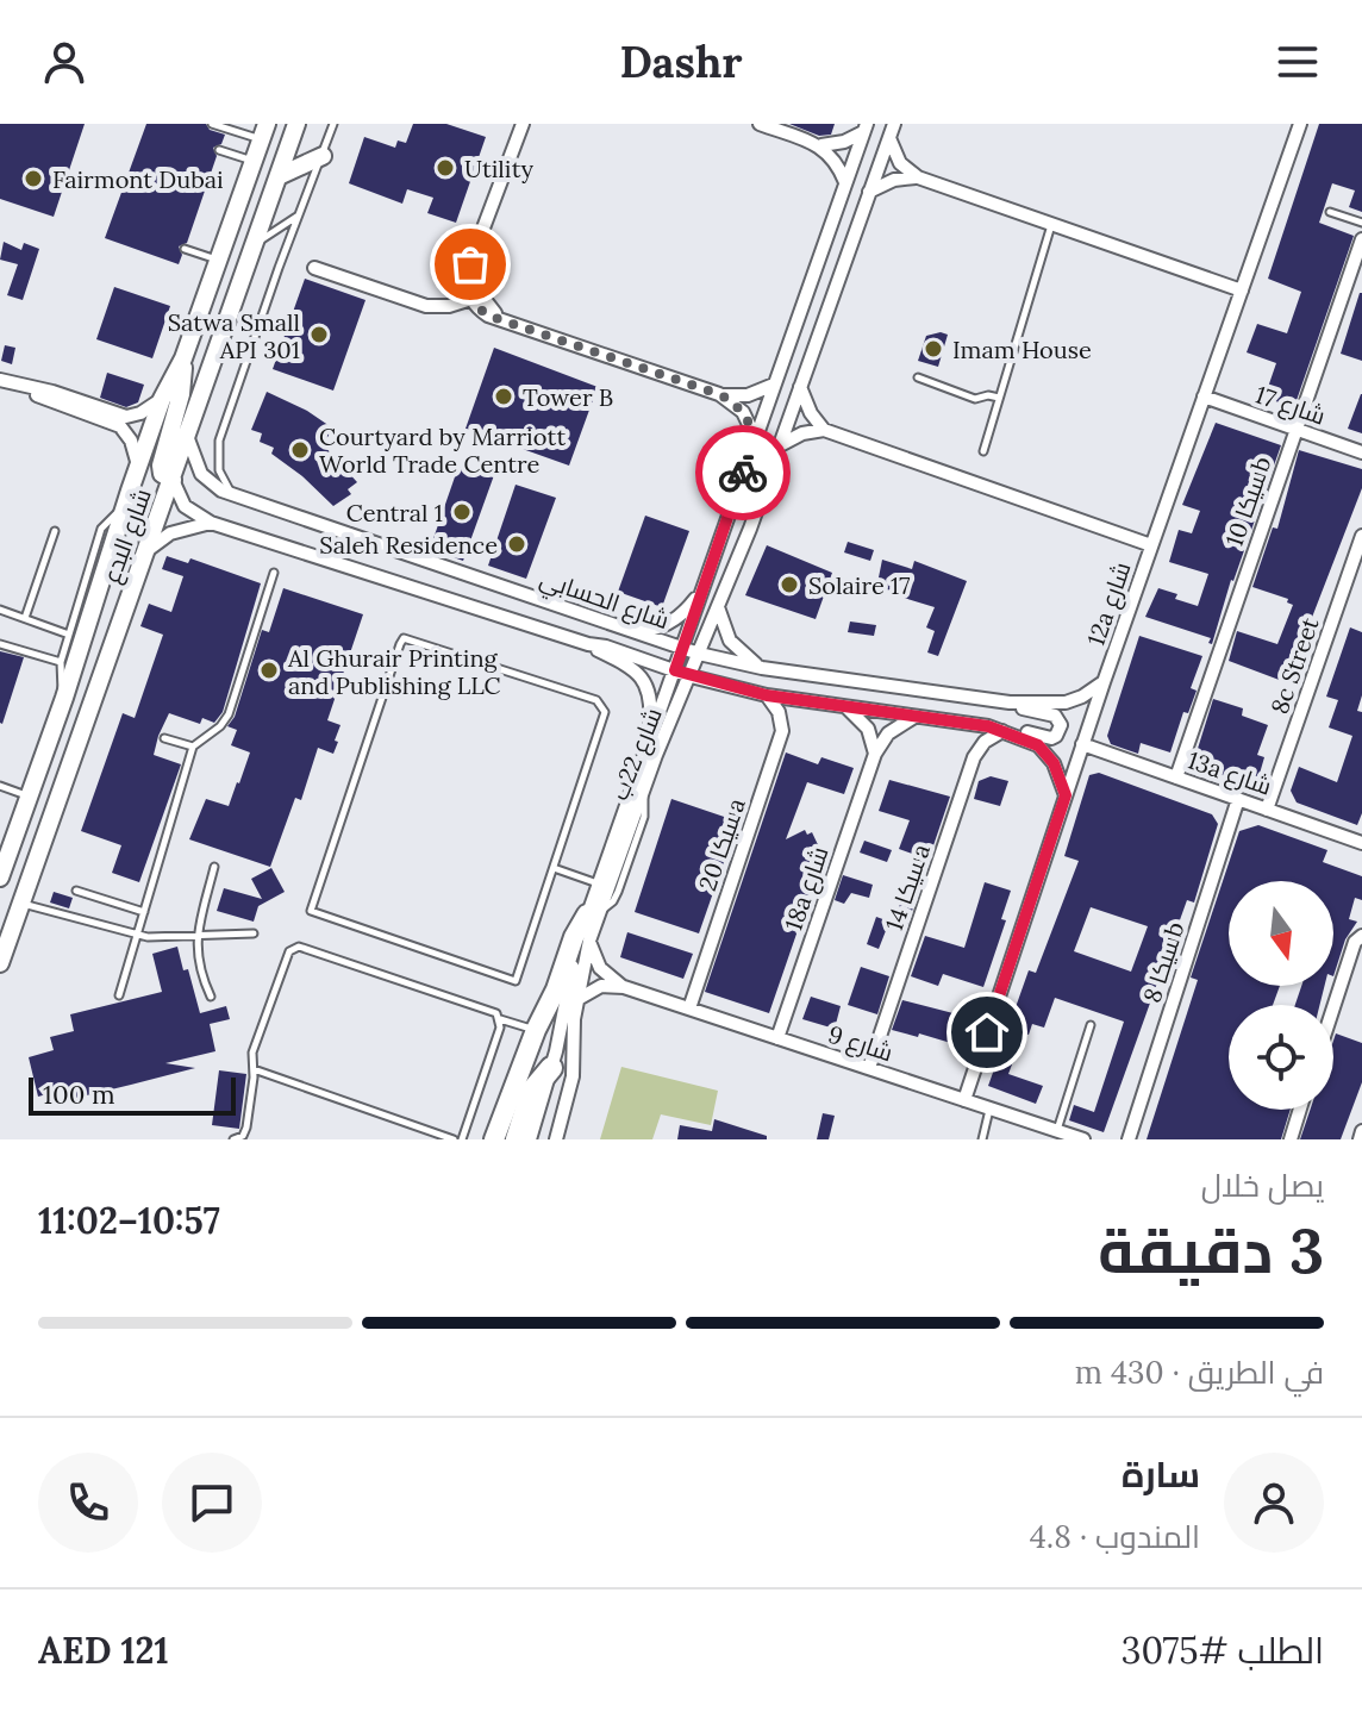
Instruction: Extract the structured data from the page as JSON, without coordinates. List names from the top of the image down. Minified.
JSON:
{"streets":{"main road":["شارع البدع"],"street":["شارع 17","سيكا 10b","شارع الحسابي","12a شارع","8c Street","شارع 22ب","13a شارع","سيكا 20a","سيكا 14a","18a شارع","سيكا 8b","شارع 9"]},"crossings":[["شارع 17","سيكا 10b"],["شارع 17","12a شارع"],["سيكا 10b","13a شارع"],["شارع البدع","شارع الحسابي"],["شارع الحسابي","12a شارع"],["شارع الحسابي","شارع 22ب"],["شارع الحسابي","سيكا 20a"],["شارع الحسابي","سيكا 14a"],["شارع الحسابي","18a شارع"],["12a شارع","13a شارع"],["12a شارع","شارع 9"],["8c Street","13a شارع"],["13a شارع","سيكا 8b"],["سيكا 20a","شارع 9"],["سيكا 14a","شارع 9"],["18a شارع","شارع 9"]],"places":["Utility","Fairmont Dubai","Satwa Small API 301","Imam House","Tower B","Courtyard by Marriott World Trade Centre","Central 1","Saleh Residence","Solaire 17","Al Ghurair Printing and Publishing LLC"],"scale_bar":"100 m","north":"bottom","page":{"header":"Dashr","scale":"100 m","heading":["3 دقيقة","يصل خلال","10:57–11:02"],"panel":["سارة","المندوب · 4.8","الطلب #3075","AED 121"],"bar":"في الطريق · 430 m"}}
